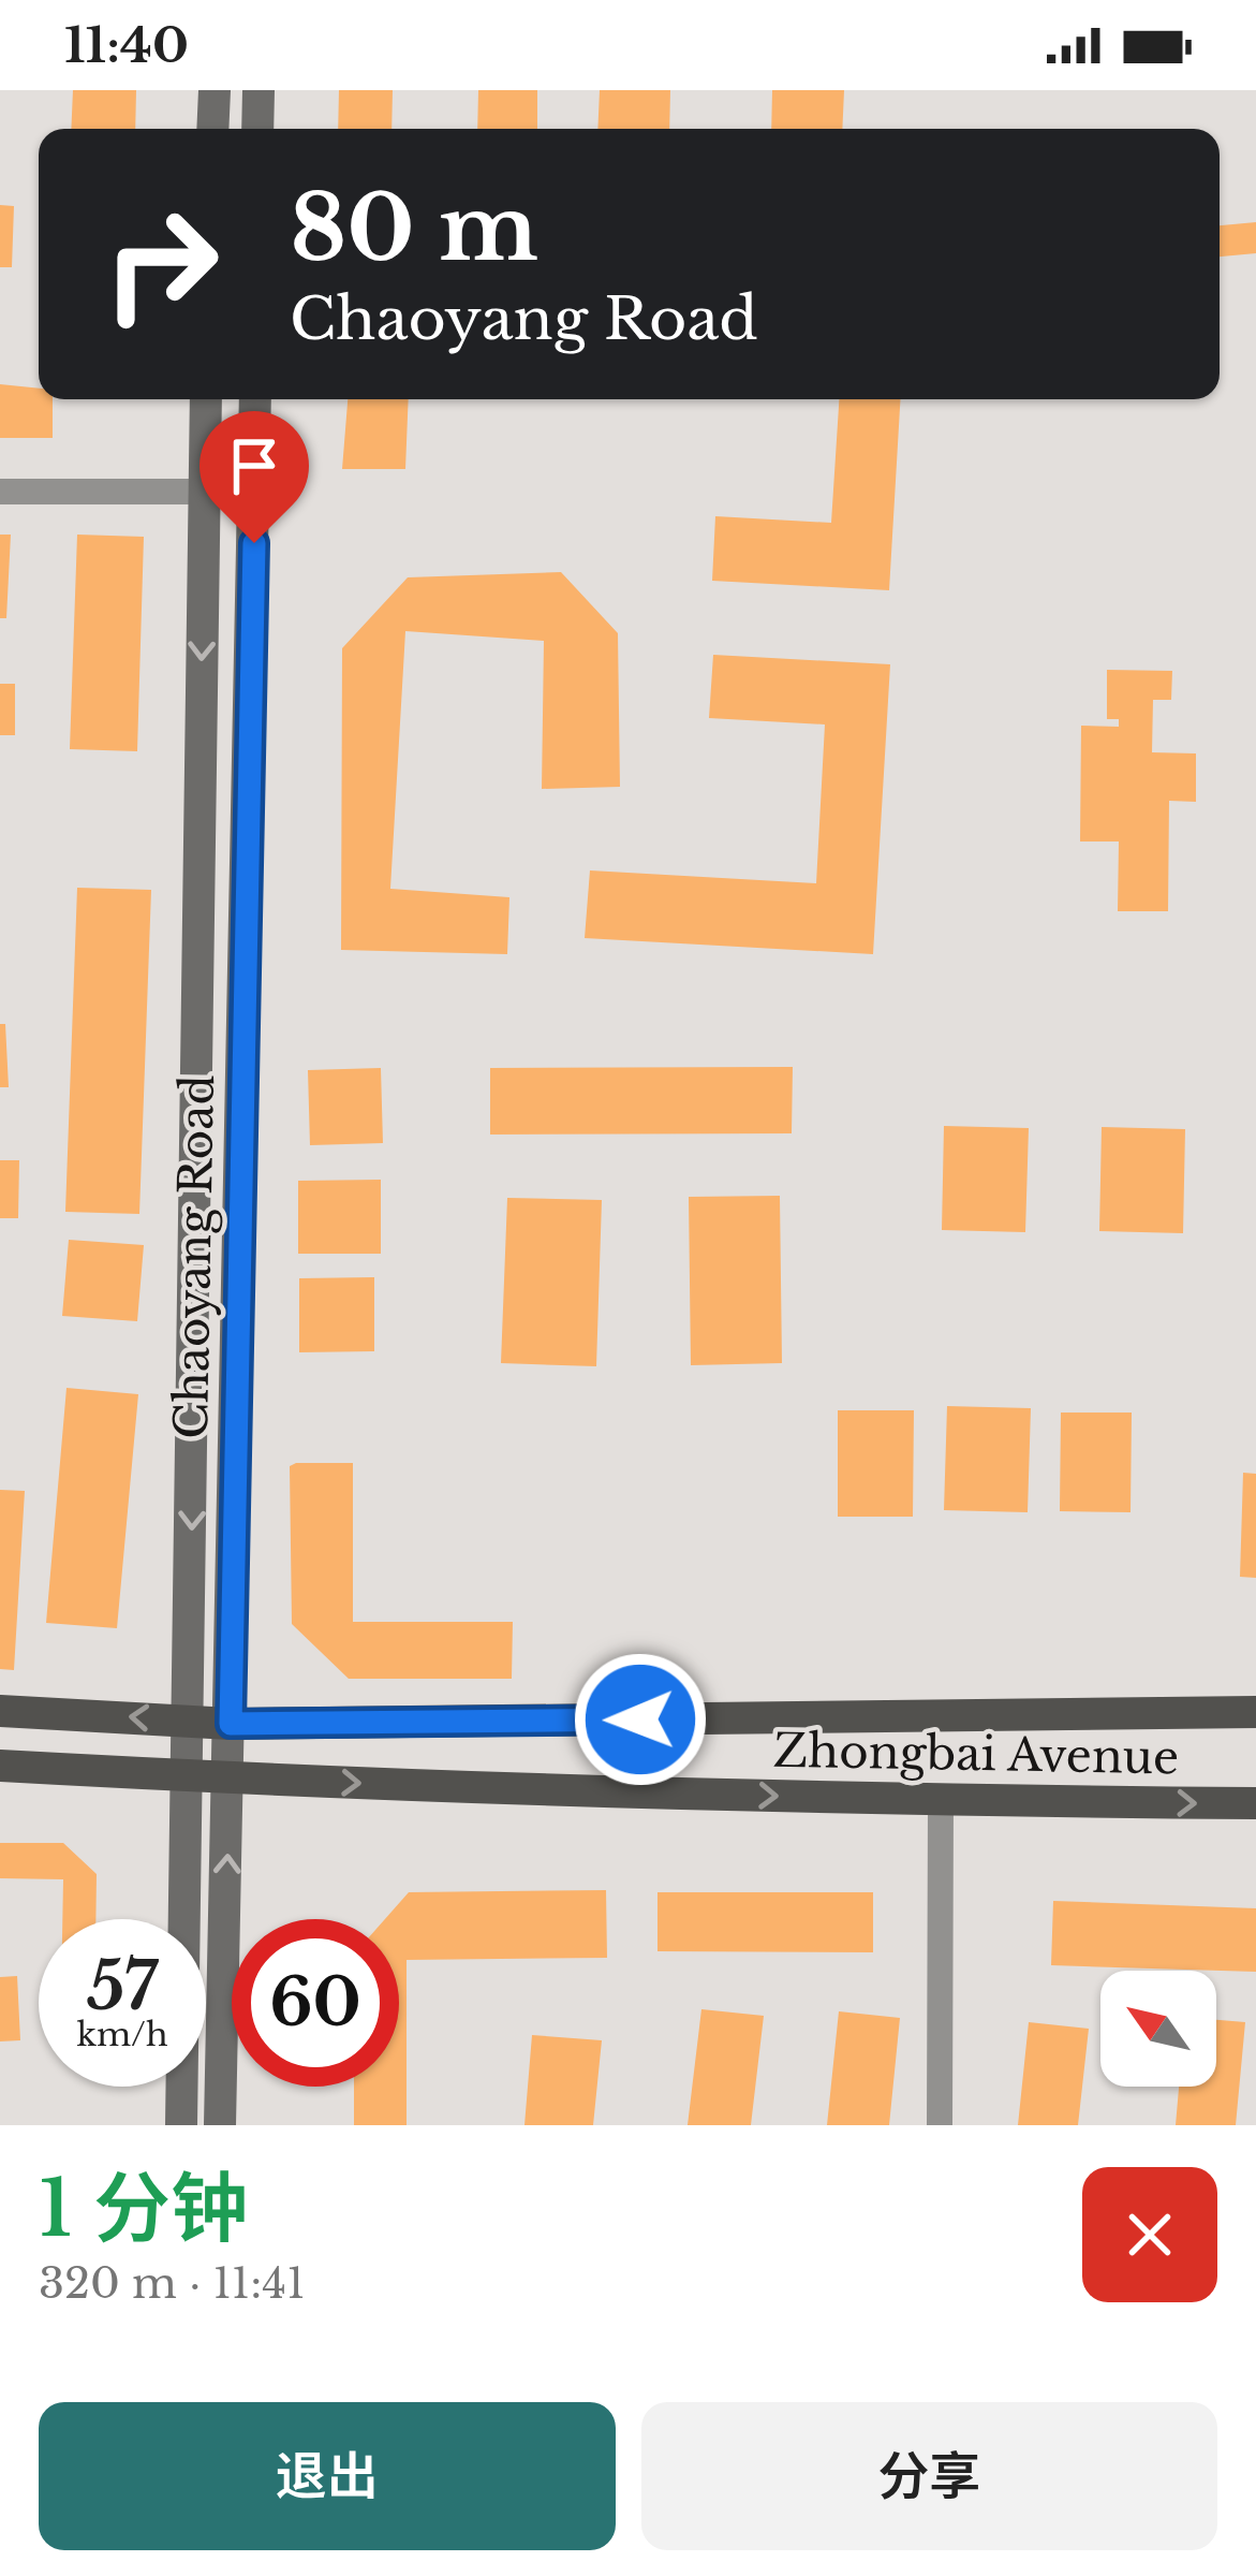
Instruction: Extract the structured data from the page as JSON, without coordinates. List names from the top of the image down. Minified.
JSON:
{"streets":{"main road":["Chaoyang Road","Zhongbai Avenue"]},"crossings":[["Chaoyang Road","Zhongbai Avenue"]],"north":"top left","page":{"status":"11:40","turn":["80 m","Chaoyang Road"],"speed":"57 km/h","limit":"60","heading":["1 分钟","320 m · 11:41"],"buttons":["退出","分享"]}}
